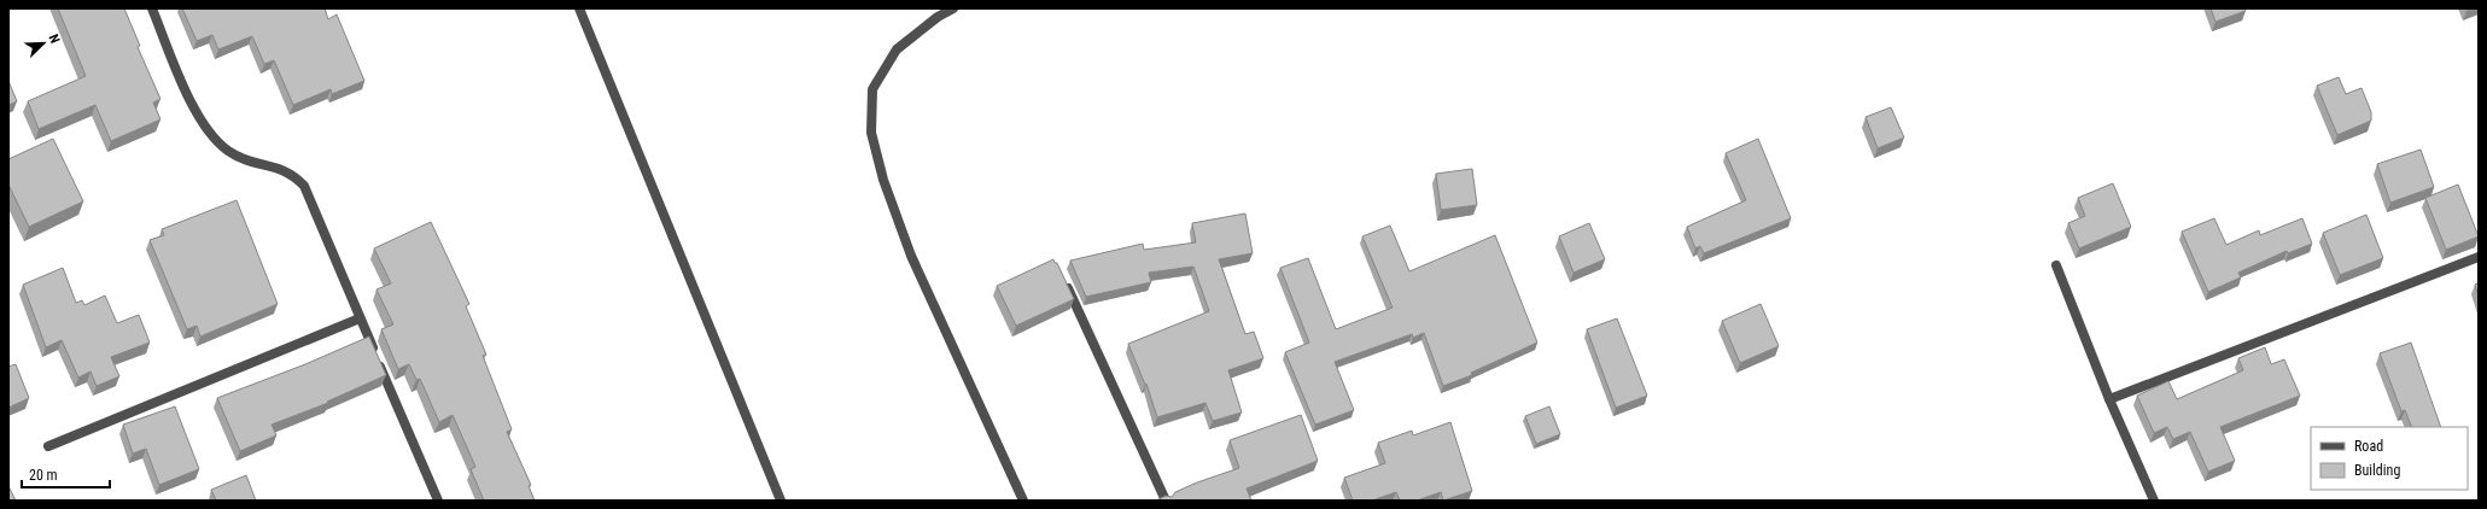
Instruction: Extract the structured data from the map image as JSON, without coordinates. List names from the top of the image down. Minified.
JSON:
{"legend":["Road","Building"],"scale_bar":"20 m","north":"top right"}
